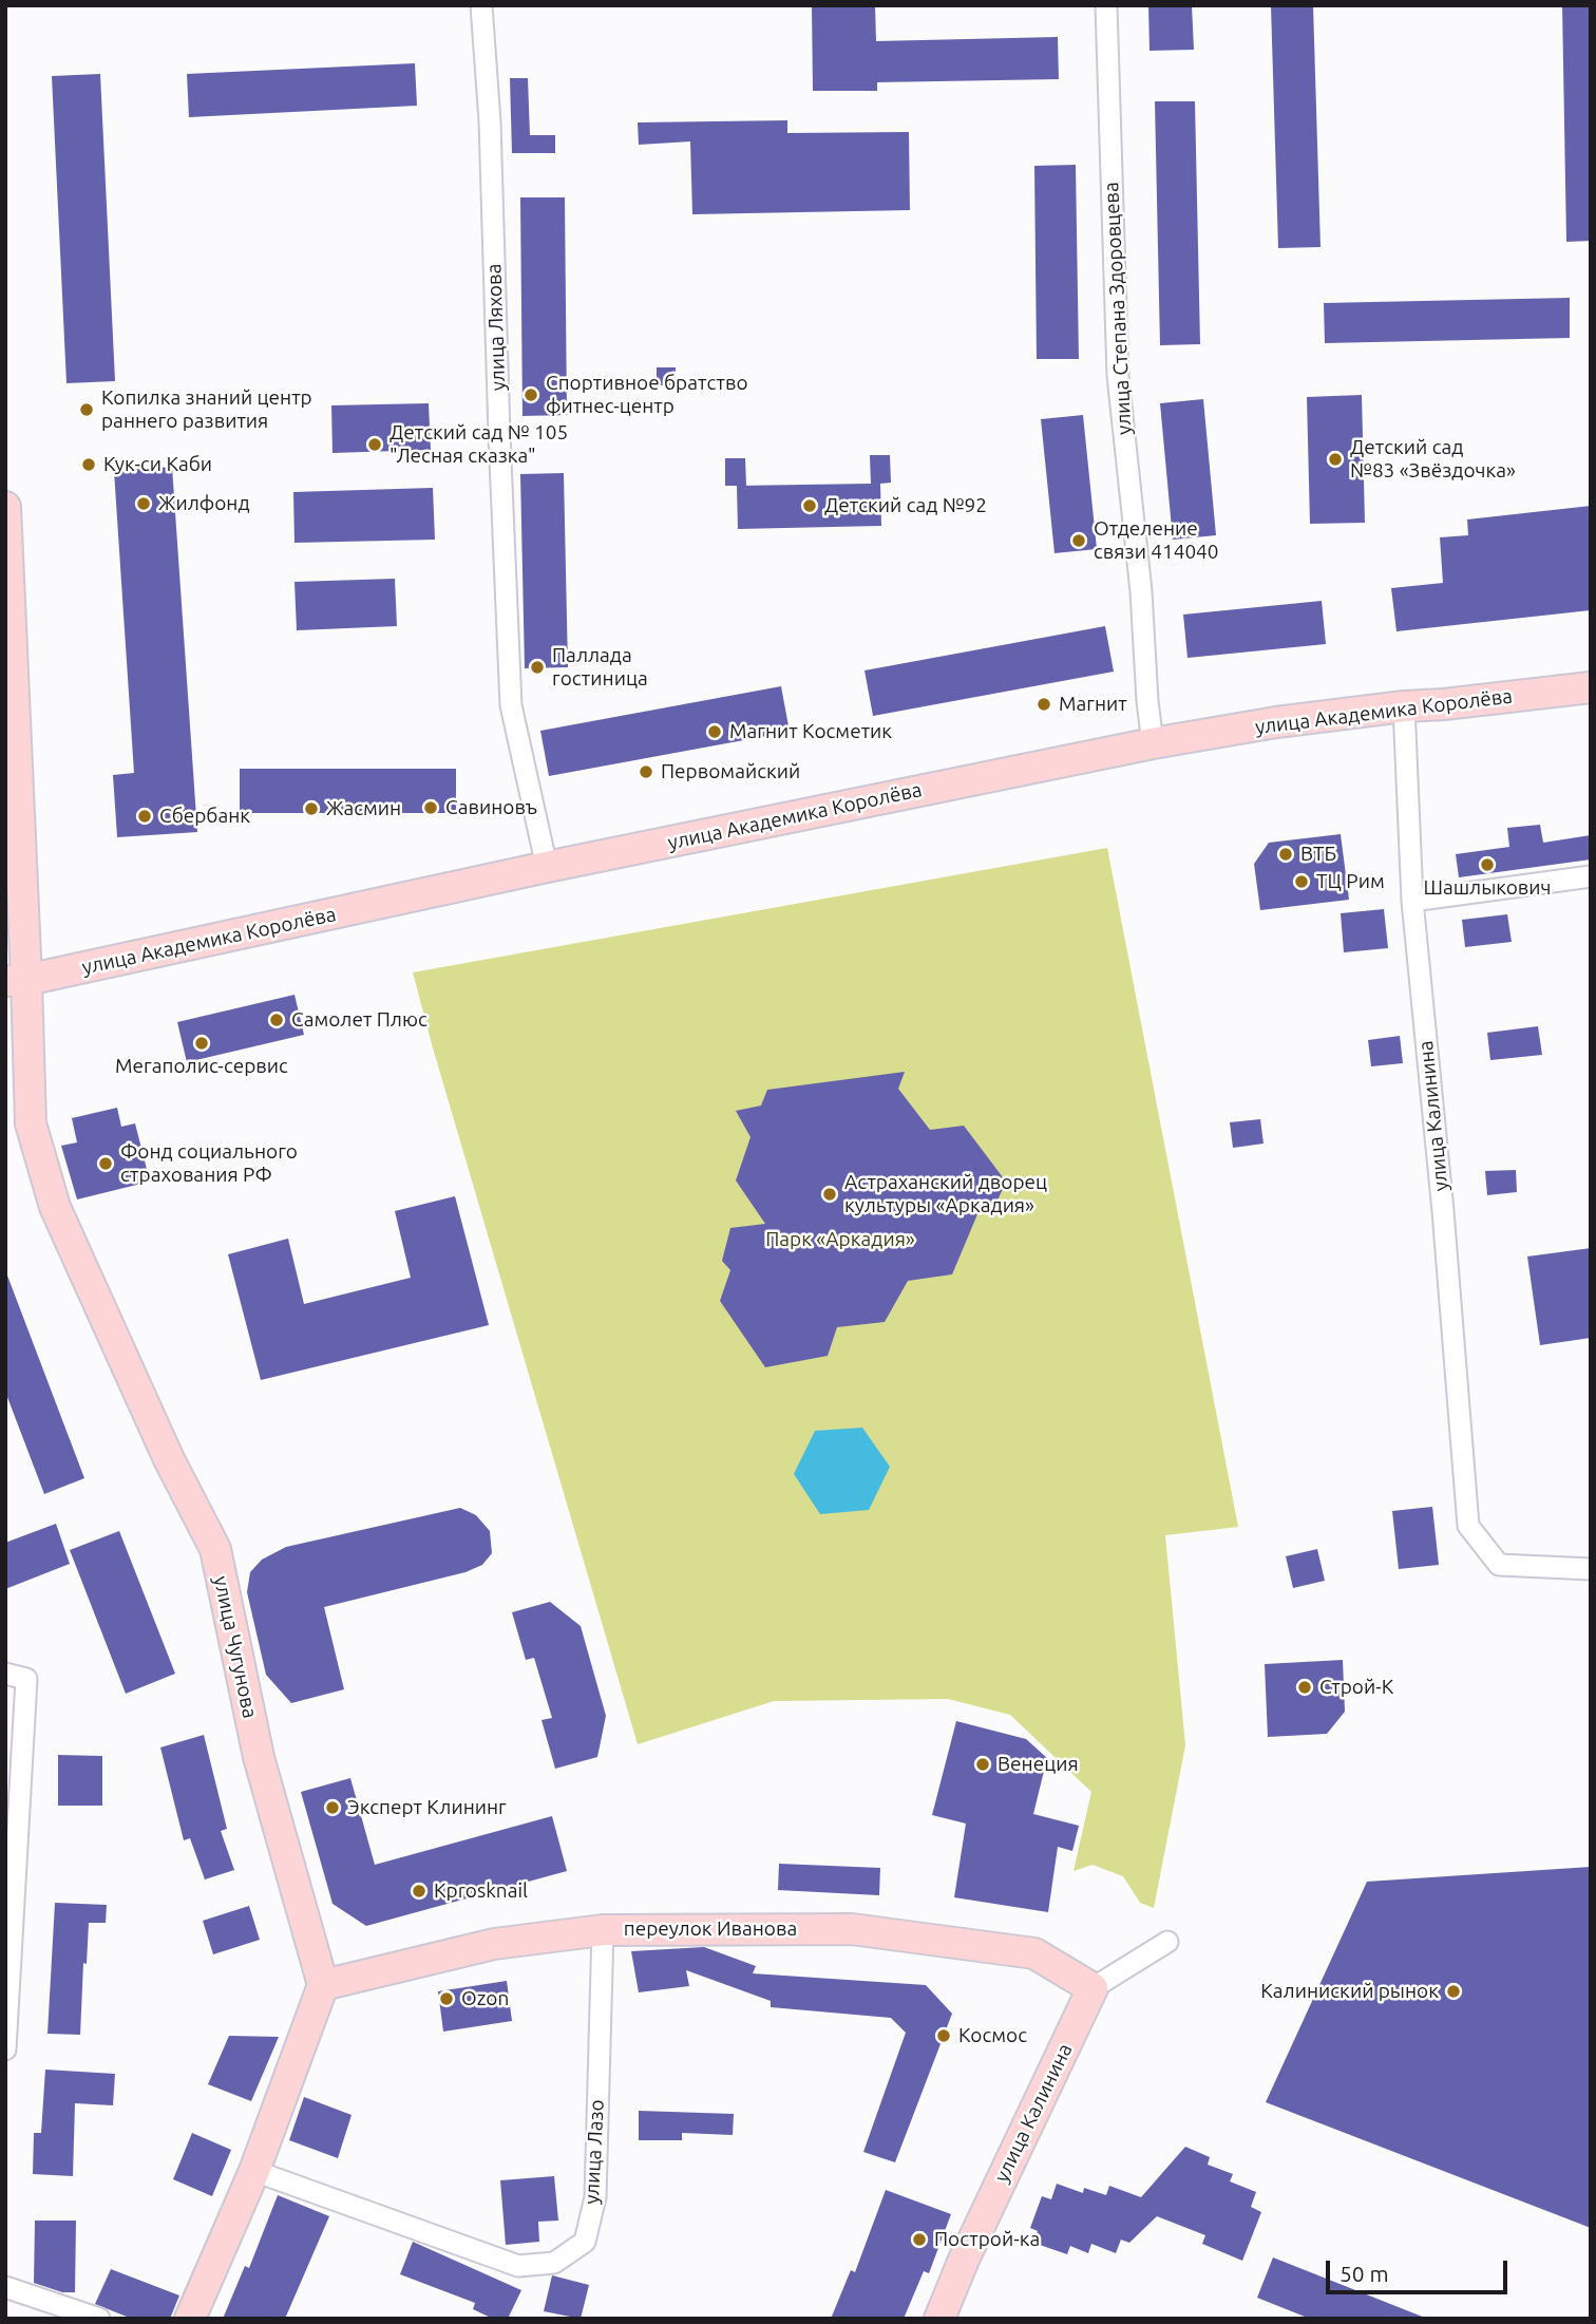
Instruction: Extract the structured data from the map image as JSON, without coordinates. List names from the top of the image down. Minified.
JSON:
{"streets":{"street":["улица Степана Здоровцева","улица Ляхова","улица Академика Королёва","улица Калинина","улица Чугунова","переулок Иванова","улица Лазо"]},"crossings":[["улица Степана Здоровцева","улица Академика Королёва"],["улица Ляхова","улица Академика Королёва"],["улица Академика Королёва","улица Калинина"],["улица Академика Королёва","улица Чугунова"],["улица Калинина","переулок Иванова"],["улица Чугунова","переулок Иванова"],["переулок Иванова","улица Лазо"]],"parks":["Парк «Аркадия»"],"places":["Спортивное братство фитнес-центр","Копилка знаний центр раннего развития","Детский сад № 105 \"Лесная сказка\"","Детский сад №83 «Звёздочка»","Кук-си Каби","Жилфонд","Детский сад №92","Отделение связи 414040","Паллада гостиница","Магнит","Магнит Косметик","Первомайский","Савиновъ","Жасмин","Сбербанк","ВТБ","Шашлыкович","ТЦ Рим","Самолет Плюс","Мегаполис-сервис","Фонд социального страхования РФ","Астраханский дворец культуры «Аркадия»","Строй-К","Венеция","Эксперт Клининг","Kprosknail","Калиниский рынок","Ozon","Космос","Построй-ка"],"scale_bar":"50 m"}
